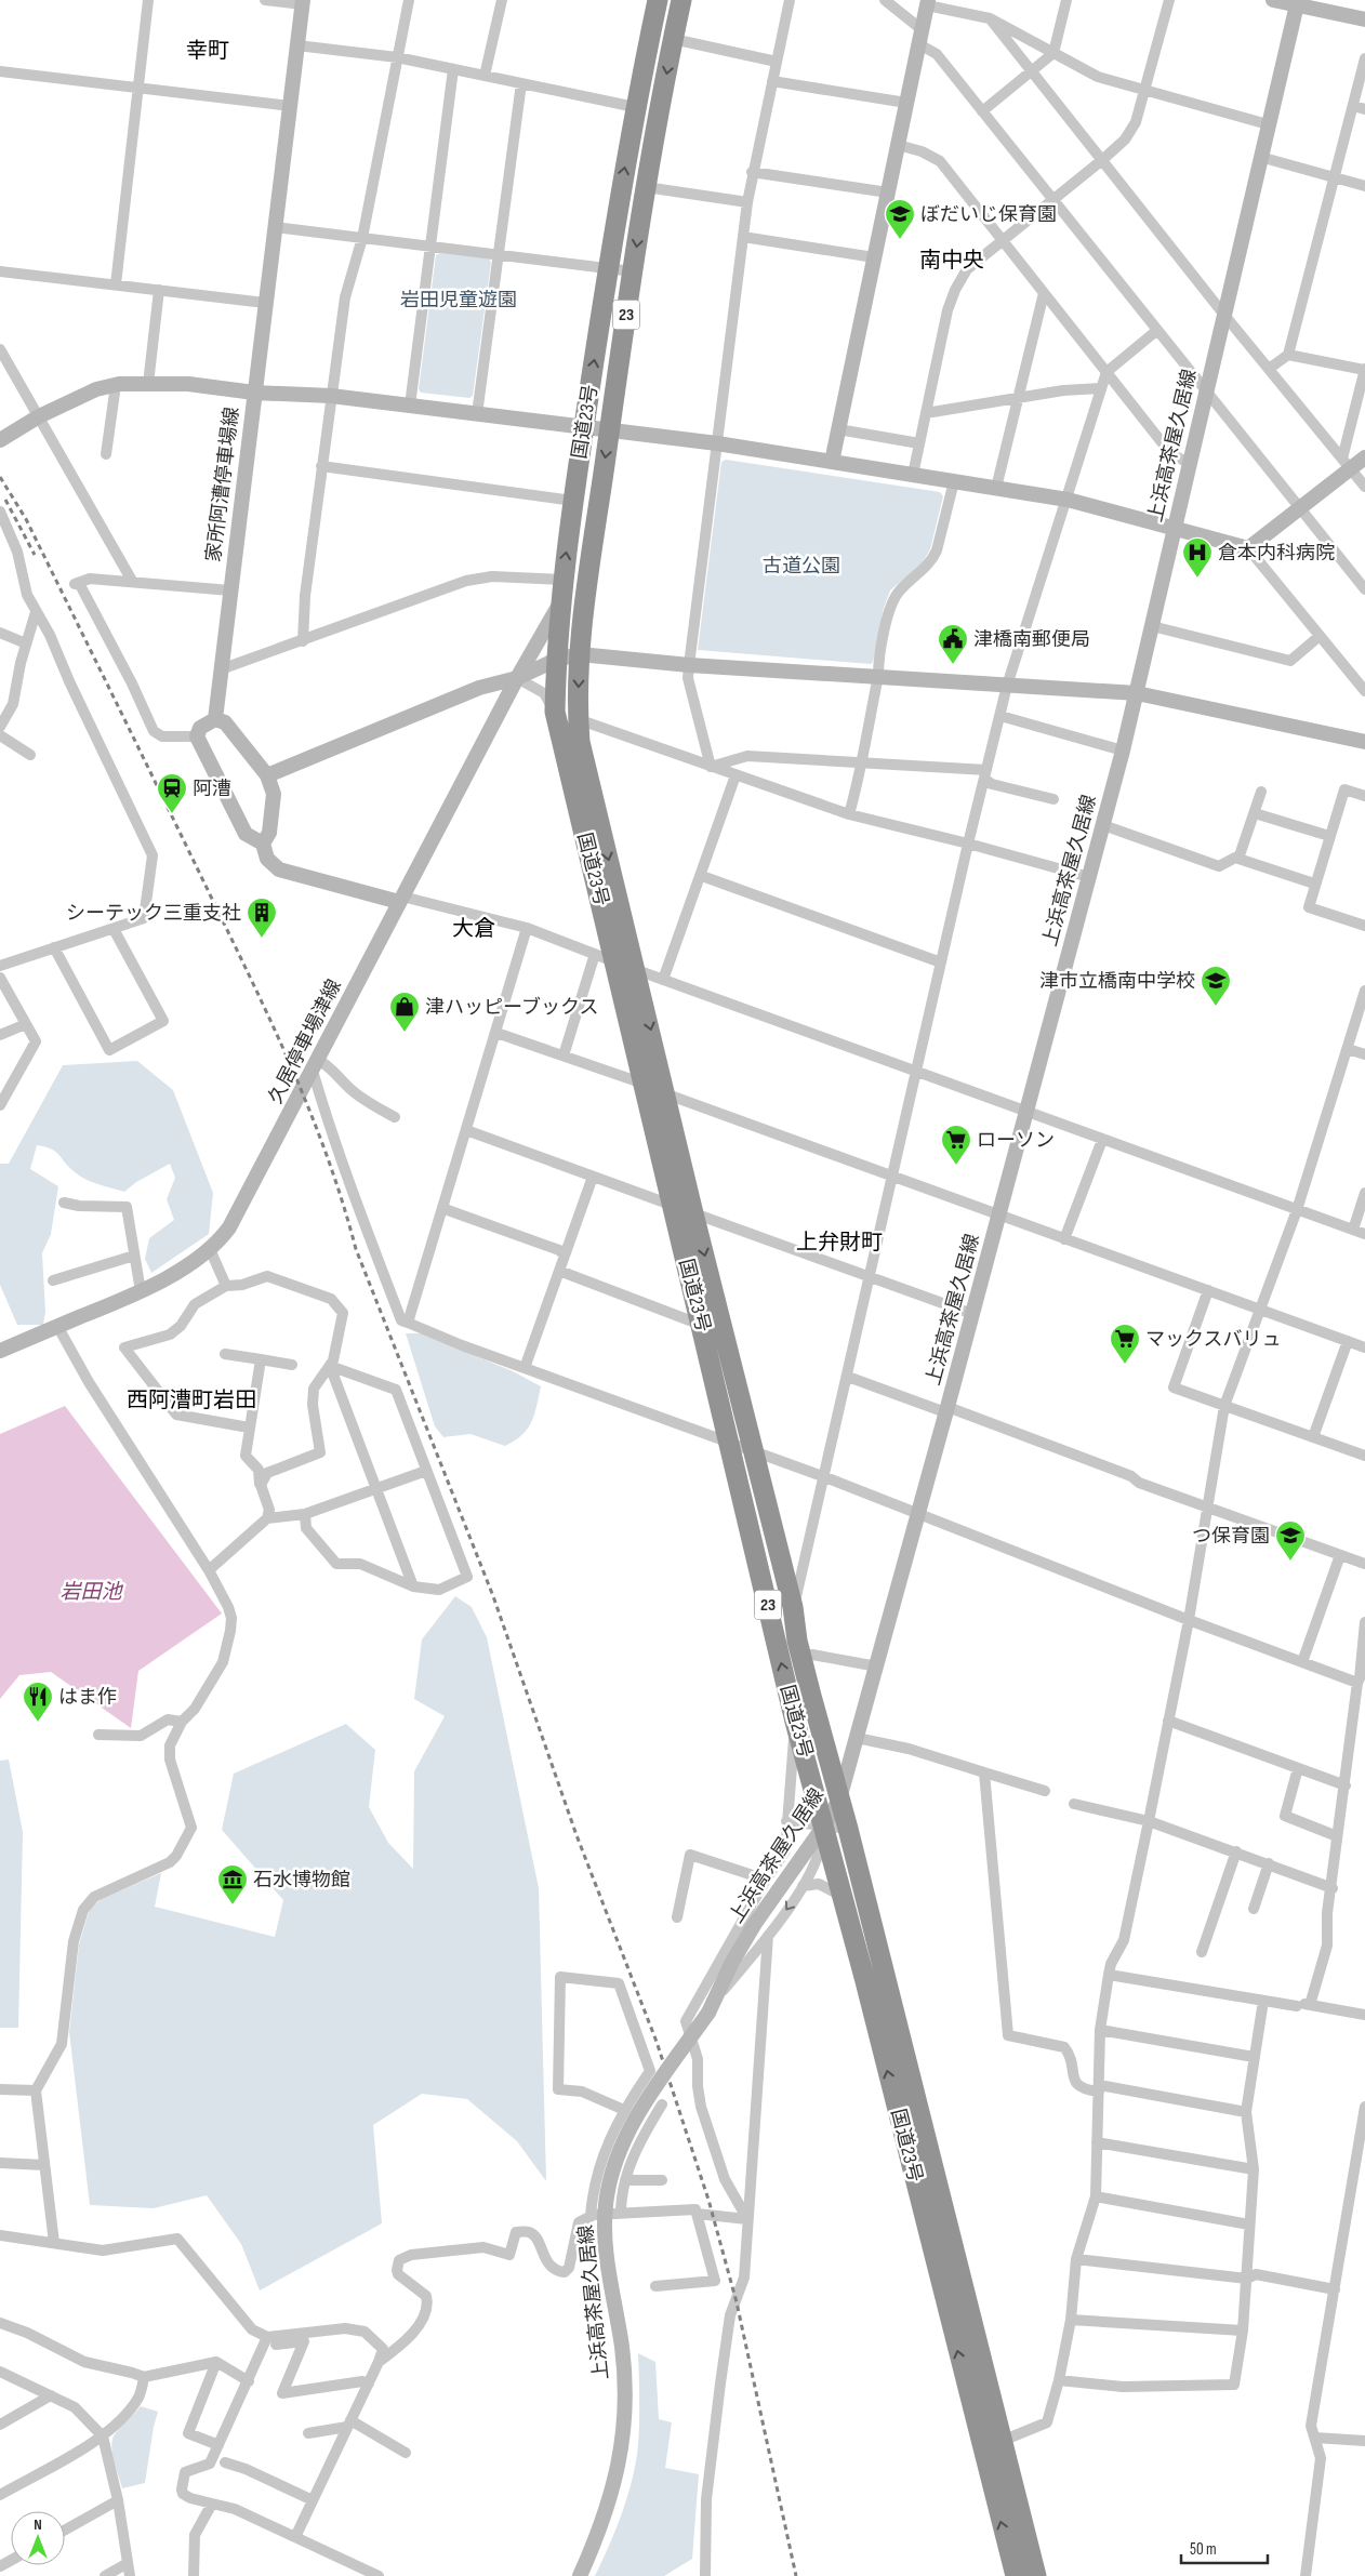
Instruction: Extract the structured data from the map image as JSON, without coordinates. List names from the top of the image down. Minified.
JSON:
{"streets":{"highway":["23","国道23号"],"main road":["上浜高茶屋久居線","家所阿漕停車場線","久居停車場津線"]},"crossings":[["国道23号","上浜高茶屋久居線"],["国道23号","久居停車場津線"]],"districts":["幸町","南中央","大倉","上弁財町","西阿漕町岩田"],"water":["岩田池"],"parks":["岩田児童遊園","古道公園"],"places":{"school or university":["ぼだいじ保育園","津市立橋南中学校","つ保育園"],"hospital":["倉本内科病院"],"public building":["津橋南郵便局"],"station":["阿漕"],"building":["シーテック三重支社"],"shop":["津ハッピーブックス"],"supermarket":["ローソン","マックスバリュ"],"restaurant":["はま作"],"museum":["石水博物館"]},"scale_bar":"50 m","north":"top"}
